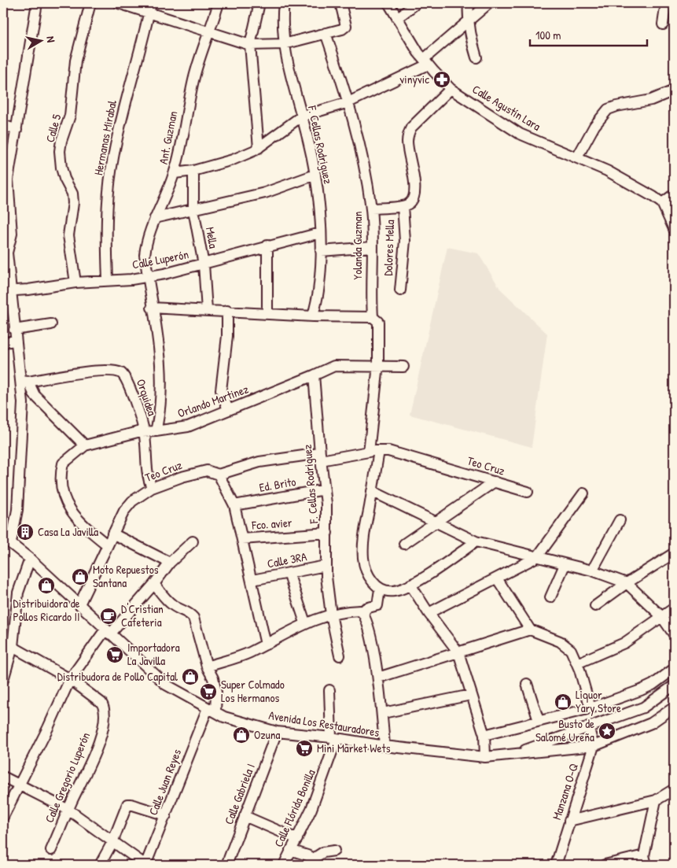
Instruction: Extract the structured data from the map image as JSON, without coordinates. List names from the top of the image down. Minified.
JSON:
{"streets":{"street":["Calle Agustín Lara","Calle 5","Hermanas Mirabal","Ant. Guzman","F. Cellas Rodriguez","Mella","Yolanda Guzman","Dolores Mella","Calle Luperón","Orquidea","Orlando Martinez","Teo Cruz","Ed. Brito","Fco. avier","Calle 3RA","Avenida Los Restauradores","Calle Gregorio Luperón","Calle Juan Reyes","Manzana O-Q","Calle Gabriela I","Calle Flórida Bonilla"]},"crossings":[["Calle Agustín Lara","Dolores Mella"],["Calle 5","Calle Luperón"],["Hermanas Mirabal","Calle Luperón"],["Ant. Guzman","Calle Luperón"],["Ant. Guzman","Orlando Martinez"],["F. Cellas Rodriguez","Calle Luperón"],["F. Cellas Rodriguez","Orlando Martinez"],["F. Cellas Rodriguez","Teo Cruz"],["F. Cellas Rodriguez","Ed. Brito"],["F. Cellas Rodriguez","Fco. avier"],["F. Cellas Rodriguez","Calle 3RA"],["Mella","Calle Luperón"],["Yolanda Guzman","Orlando Martinez"],["Yolanda Guzman","Teo Cruz"],["Orquidea","Orlando Martinez"],["Orquidea","Teo Cruz"],["Orlando Martinez","Teo Cruz"],["Teo Cruz","Avenida Los Restauradores"],["Avenida Los Restauradores","Calle Juan Reyes"],["Avenida Los Restauradores","Manzana O-Q"],["Avenida Los Restauradores","Calle Gabriela I"],["Avenida Los Restauradores","Calle Flórida Bonilla"]],"places":{"pharmacy":["vinyvic"],"building":["Casa La Javilla"],"shop":["Moto Repuestos Santana","Distribuidora de Pollos Ricardo II","Distribudora de Pollo Capital","Liquor Yary Store","Ozuna"],"cafe":["D'Cristian Cafeteria"],"supermarket":["Importadora La Javilla","Super Colmado Los Hermanos","Mini Market Wets"],"place":["Busto de Salomé Ureña"]},"scale_bar":"100 m","north":"right"}
